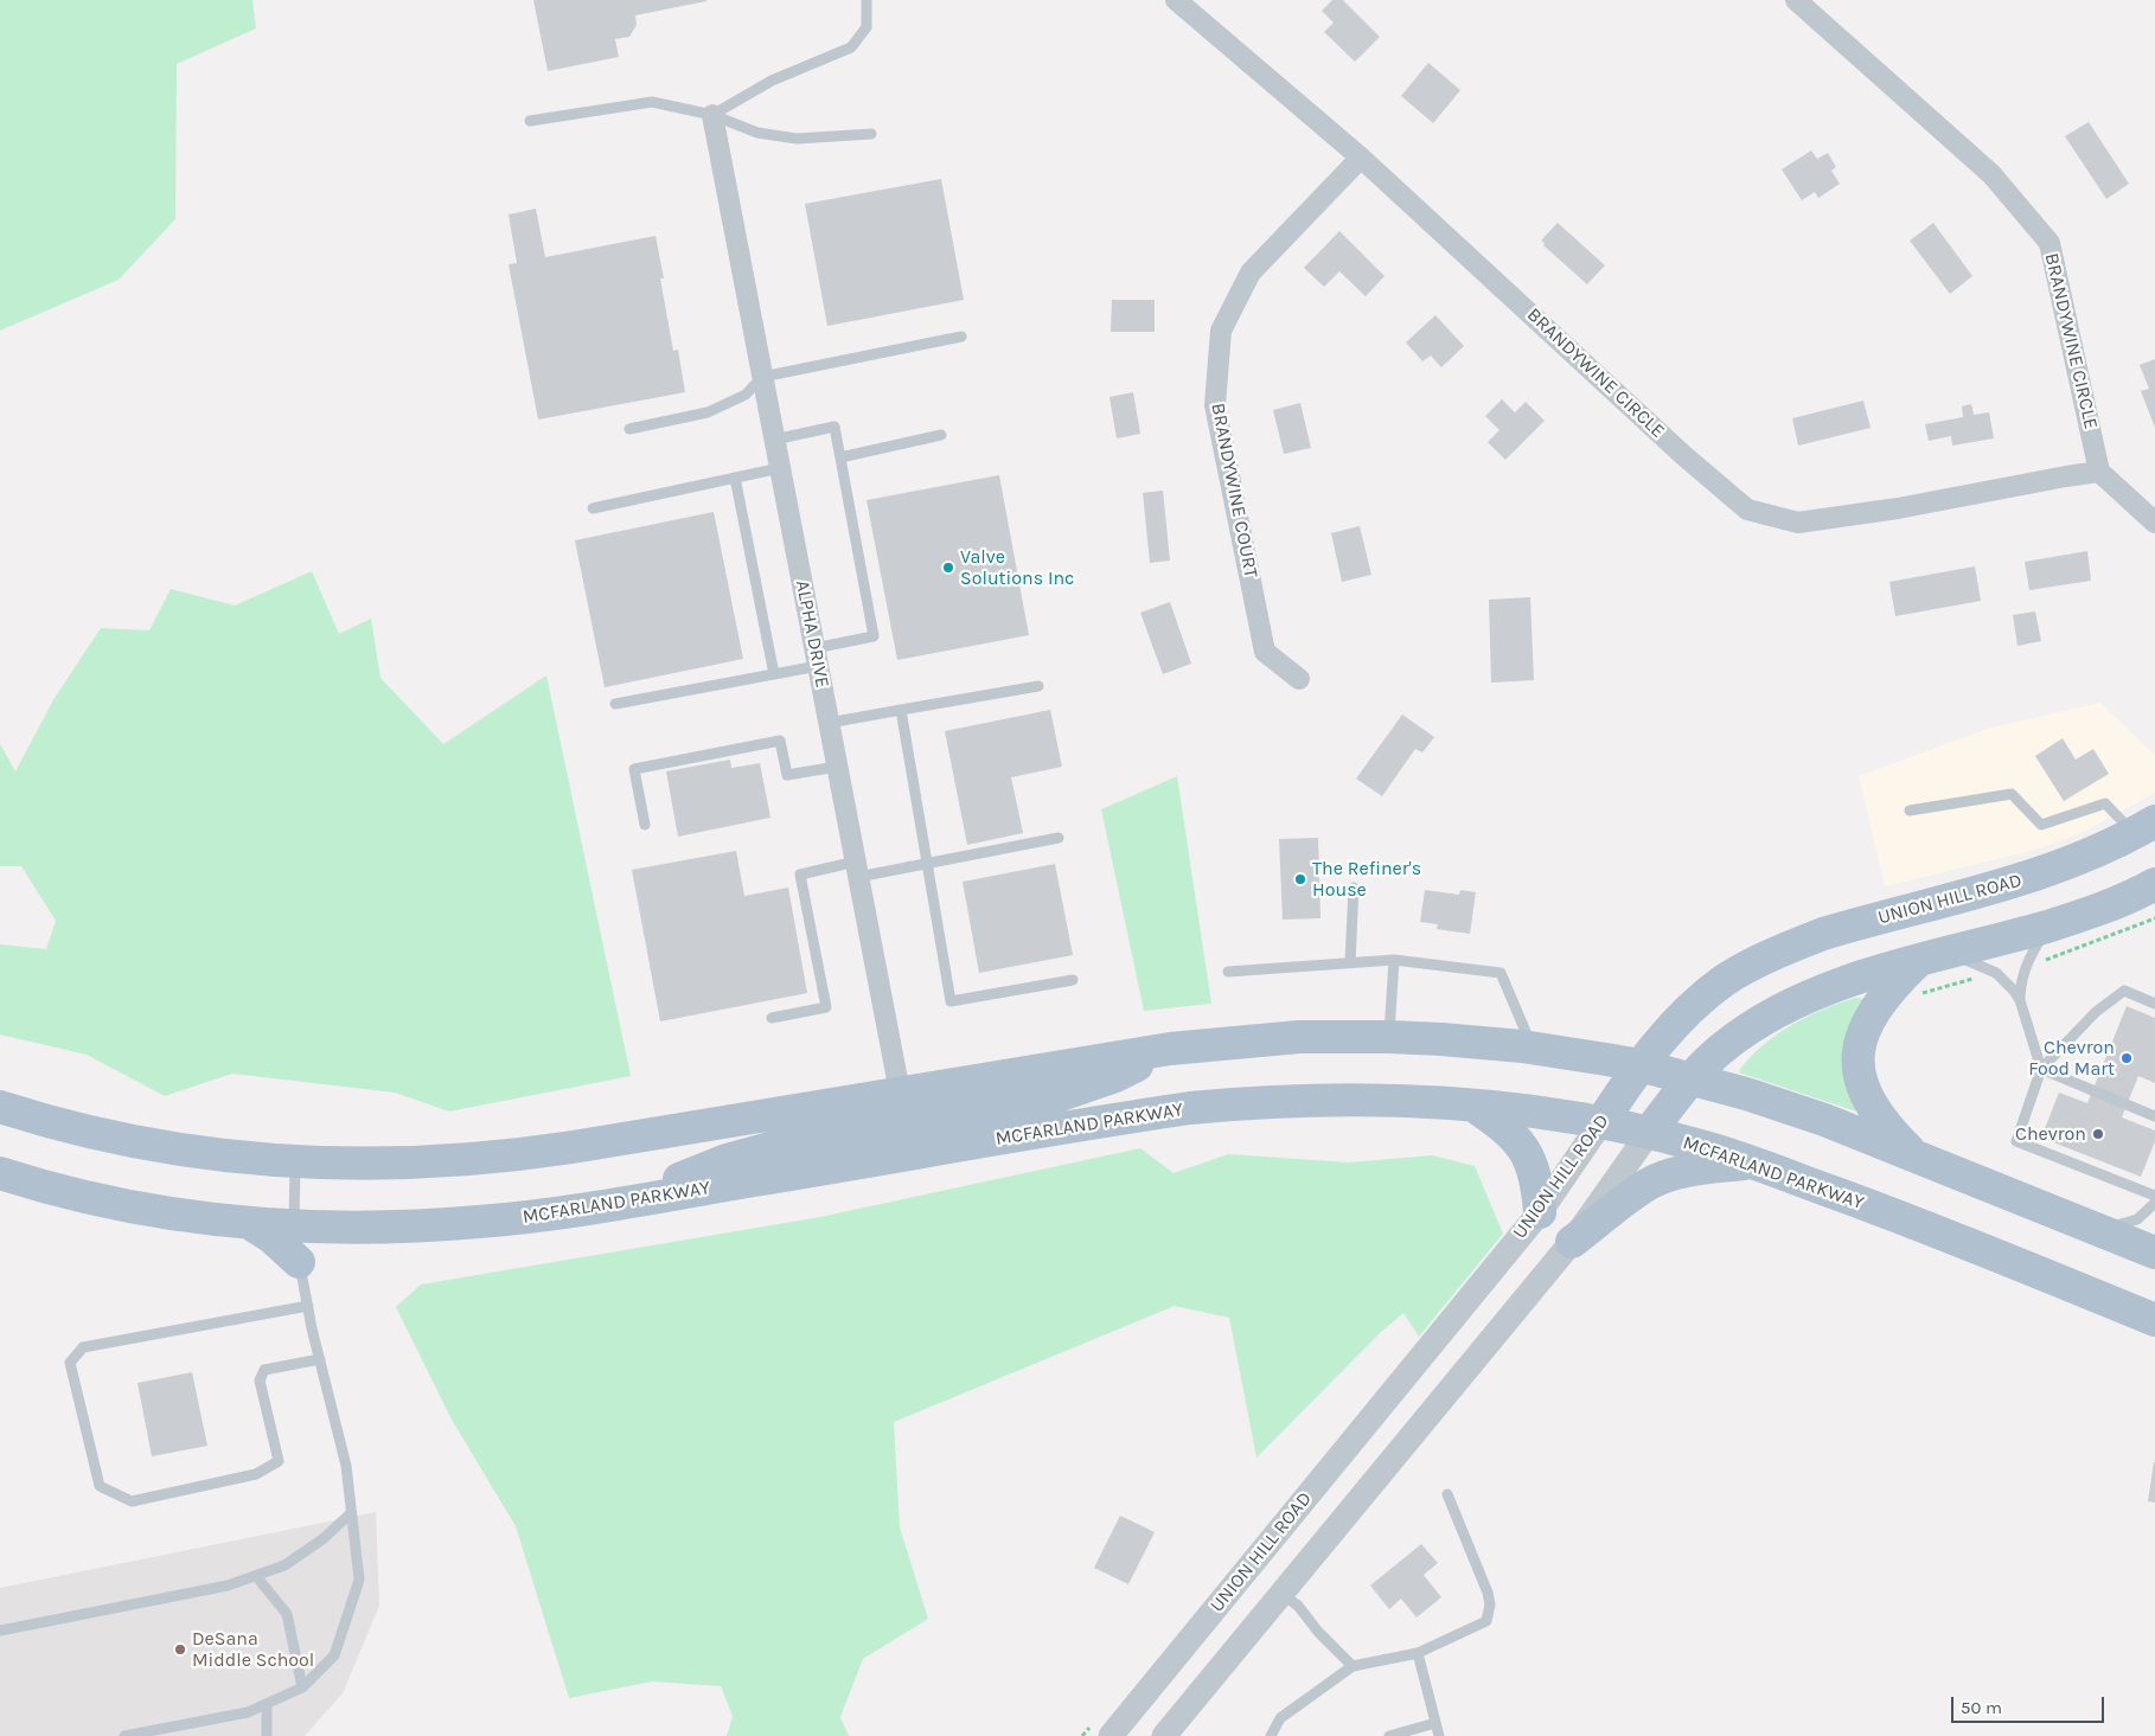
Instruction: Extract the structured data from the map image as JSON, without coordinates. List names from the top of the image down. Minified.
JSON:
{"streets":{"main road":["UNION HILL ROAD","MCFARLAND PARKWAY"],"street":["BRANDYWINE CIRCLE","BRANDYWINE COURT","ALPHA DRIVE"]},"crossings":[["BRANDYWINE CIRCLE","BRANDYWINE COURT"],["ALPHA DRIVE","MCFARLAND PARKWAY"],["UNION HILL ROAD","MCFARLAND PARKWAY"]],"places":["Valve Solutions Inc","The Refiner's House","Chevron Food Mart","Chevron","DeSana Middle School"],"scale_bar":"50 m"}
